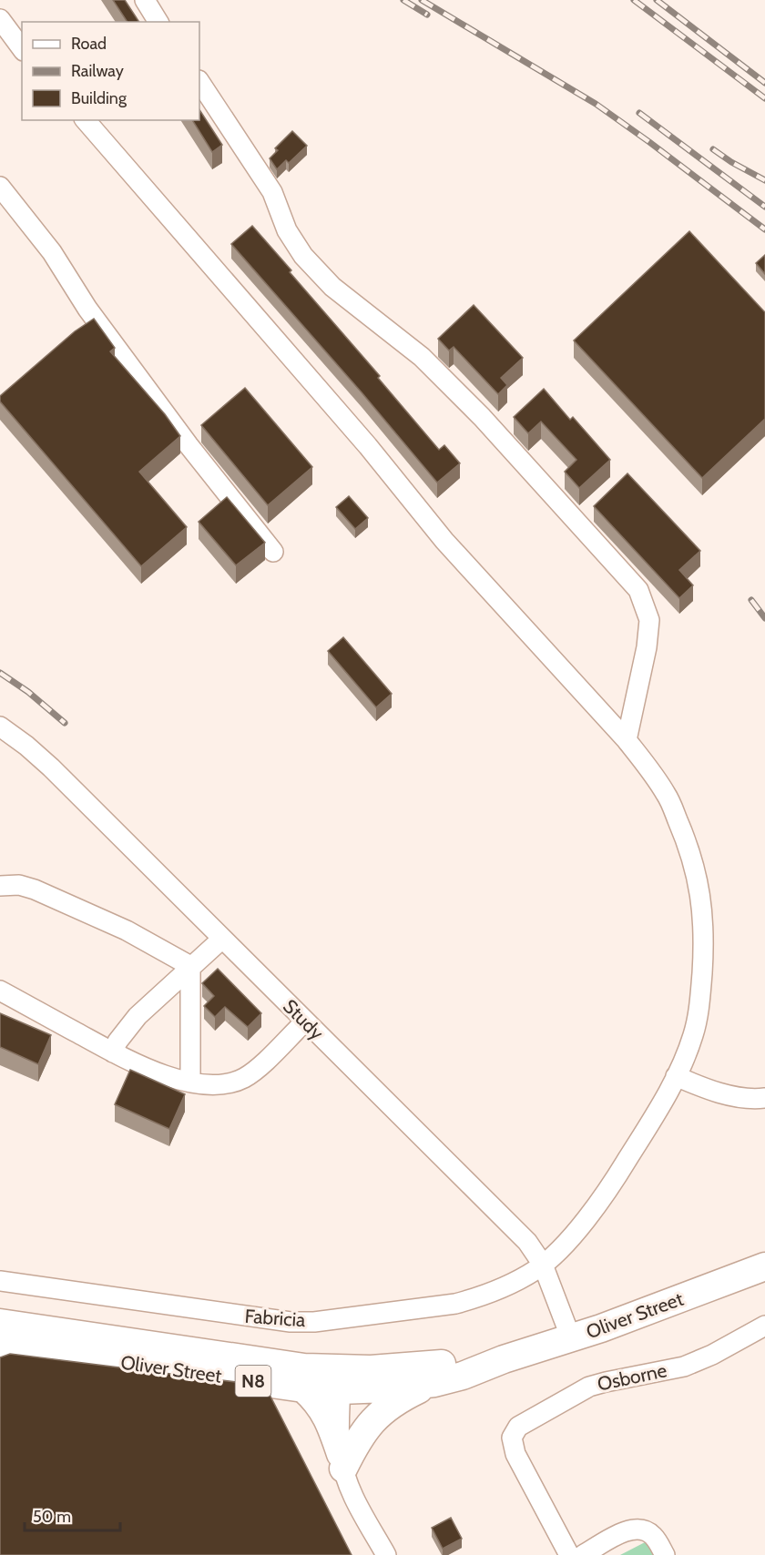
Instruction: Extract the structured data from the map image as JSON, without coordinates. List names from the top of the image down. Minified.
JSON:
{"streets":{"highway":["Oliver Street","N8"],"street":["Study","Fabricia","Osborne"]},"crossings":[["Study","Oliver Street"],["Study","Fabricia"]],"legend":["Road","Railway","Building"],"scale_bar":"50 m"}
